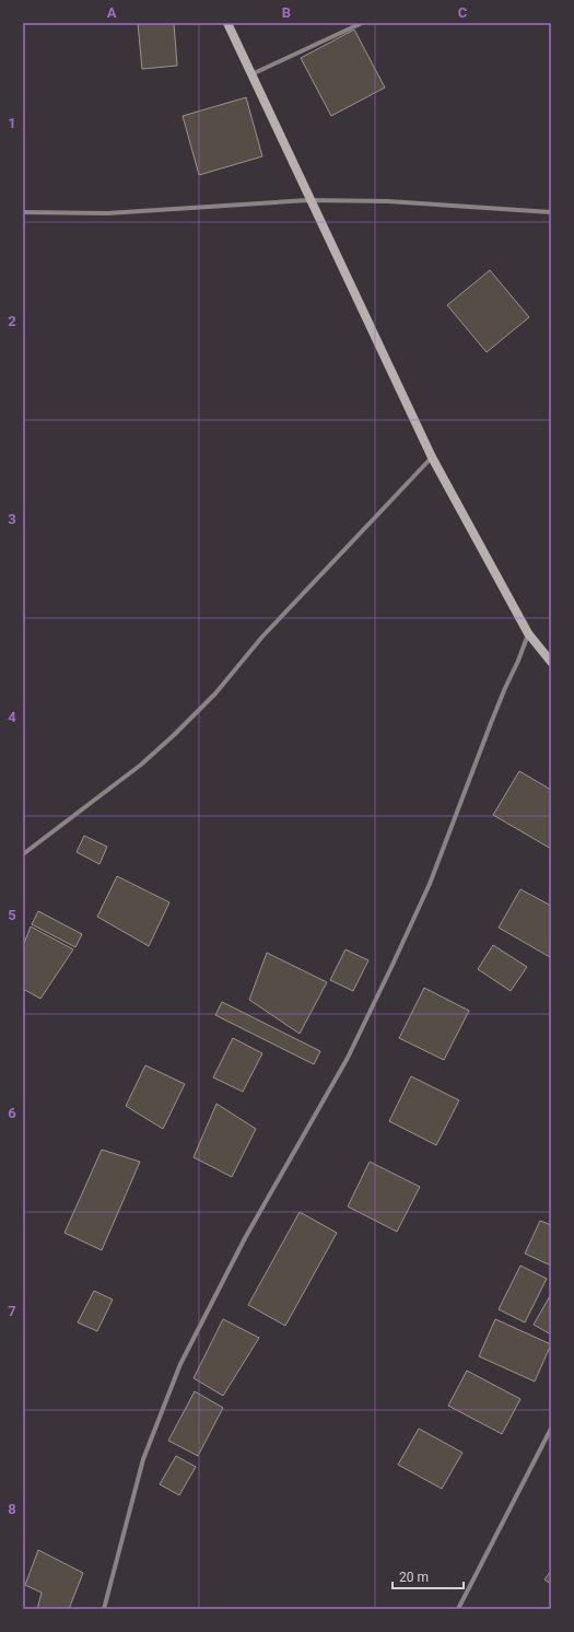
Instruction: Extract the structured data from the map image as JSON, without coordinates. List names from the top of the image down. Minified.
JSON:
{"scale_bar":"20 m","grid":{"columns":["A","B","C"],"rows":["1","2","3","4","5","6","7","8"]}}
